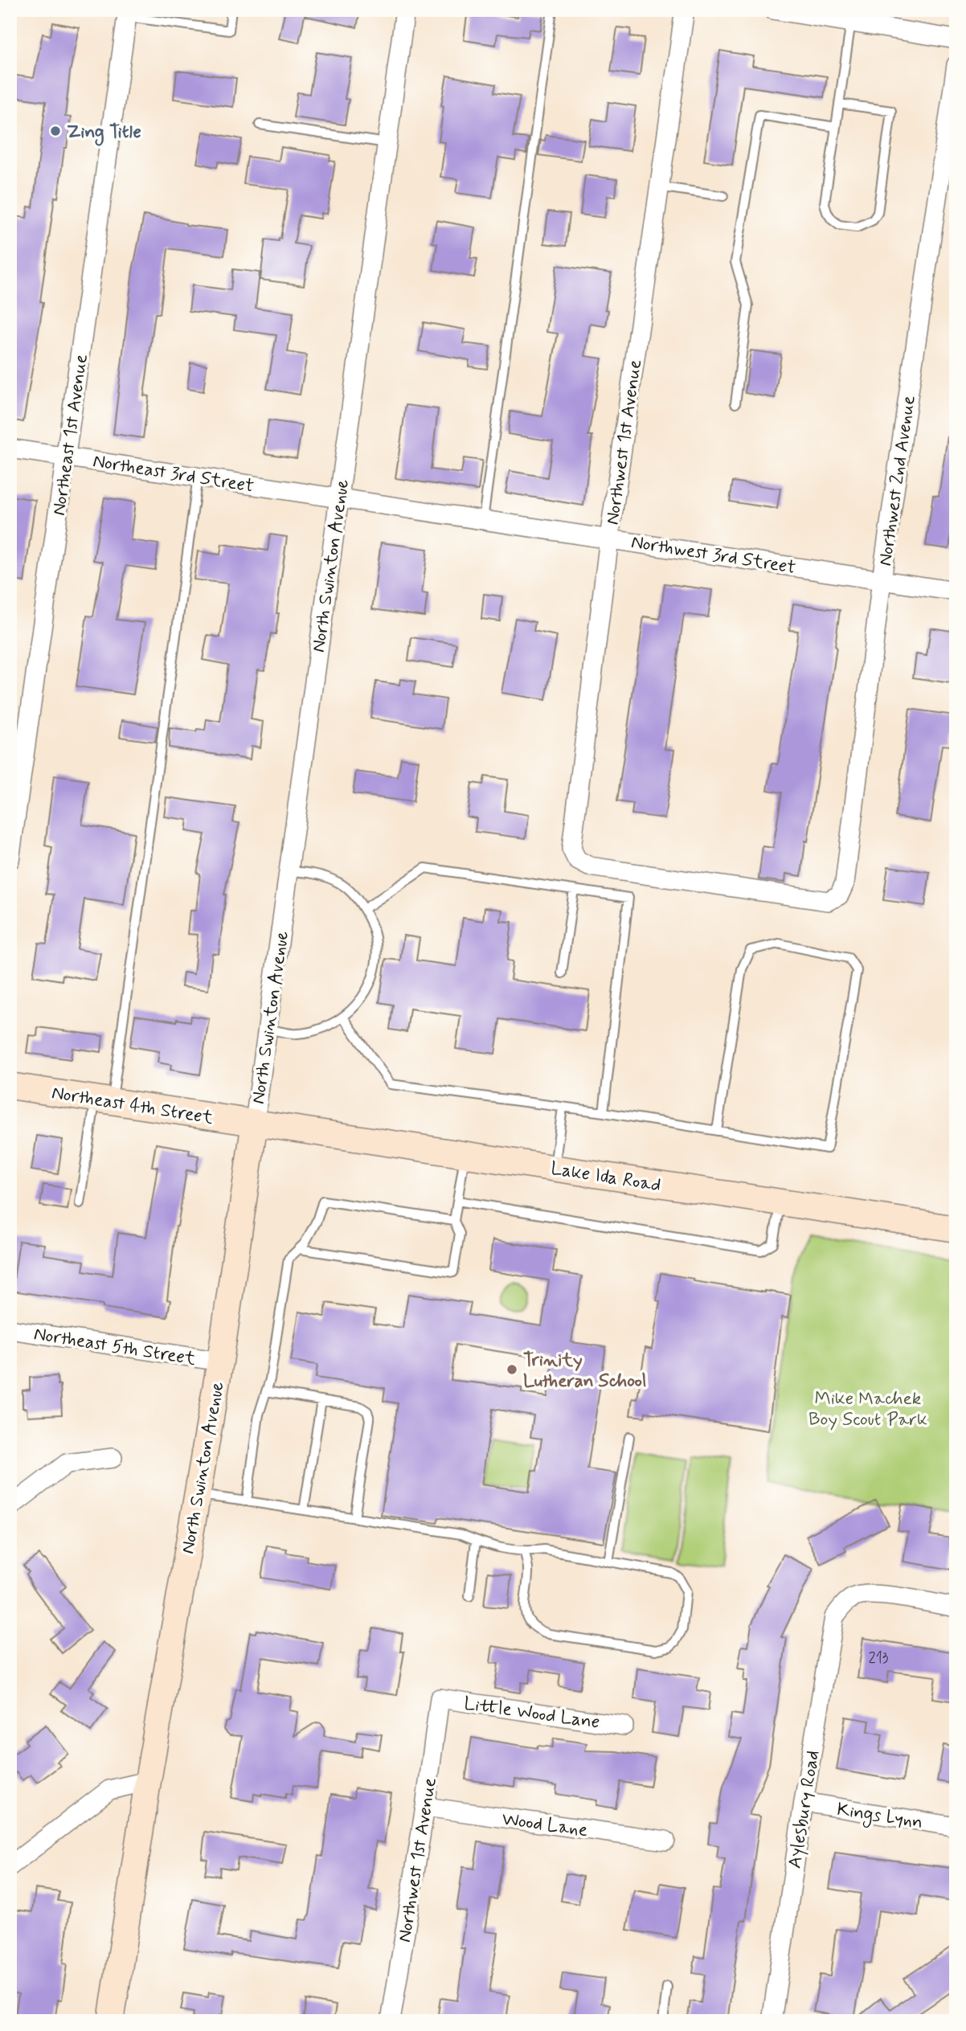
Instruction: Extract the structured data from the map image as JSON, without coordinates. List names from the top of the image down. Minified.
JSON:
{"streets":{"street":["Northeast 1st Avenue","Northwest 1st Avenue","Northeast 3rd Street","Northwest 2nd Avenue","Northwest 3rd Street","North Swinton Avenue","Northeast 4th Street","Lake Ida Road","Northeast 5th Street","Little Wood Lane","Aylesbury Road","Kings Lynn","Wood Lane"]},"crossings":[["Northeast 1st Avenue","Northeast 3rd Street"],["Northwest 1st Avenue","Northwest 2nd Avenue"],["Northwest 1st Avenue","Northwest 3rd Street"],["Northwest 1st Avenue","Little Wood Lane"],["Northwest 1st Avenue","Wood Lane"],["Northeast 3rd Street","Northwest 3rd Street"],["Northeast 3rd Street","North Swinton Avenue"],["Northwest 2nd Avenue","Northwest 3rd Street"],["Northwest 3rd Street","North Swinton Avenue"],["North Swinton Avenue","Northeast 4th Street"],["North Swinton Avenue","Lake Ida Road"],["North Swinton Avenue","Northeast 5th Street"],["Northeast 4th Street","Lake Ida Road"],["Aylesbury Road","Kings Lynn"]],"parks":["Mike Machek Boy Scout Park"],"places":["Zing Title","Trinity Lutheran School"],"house_numbers":["213"]}
